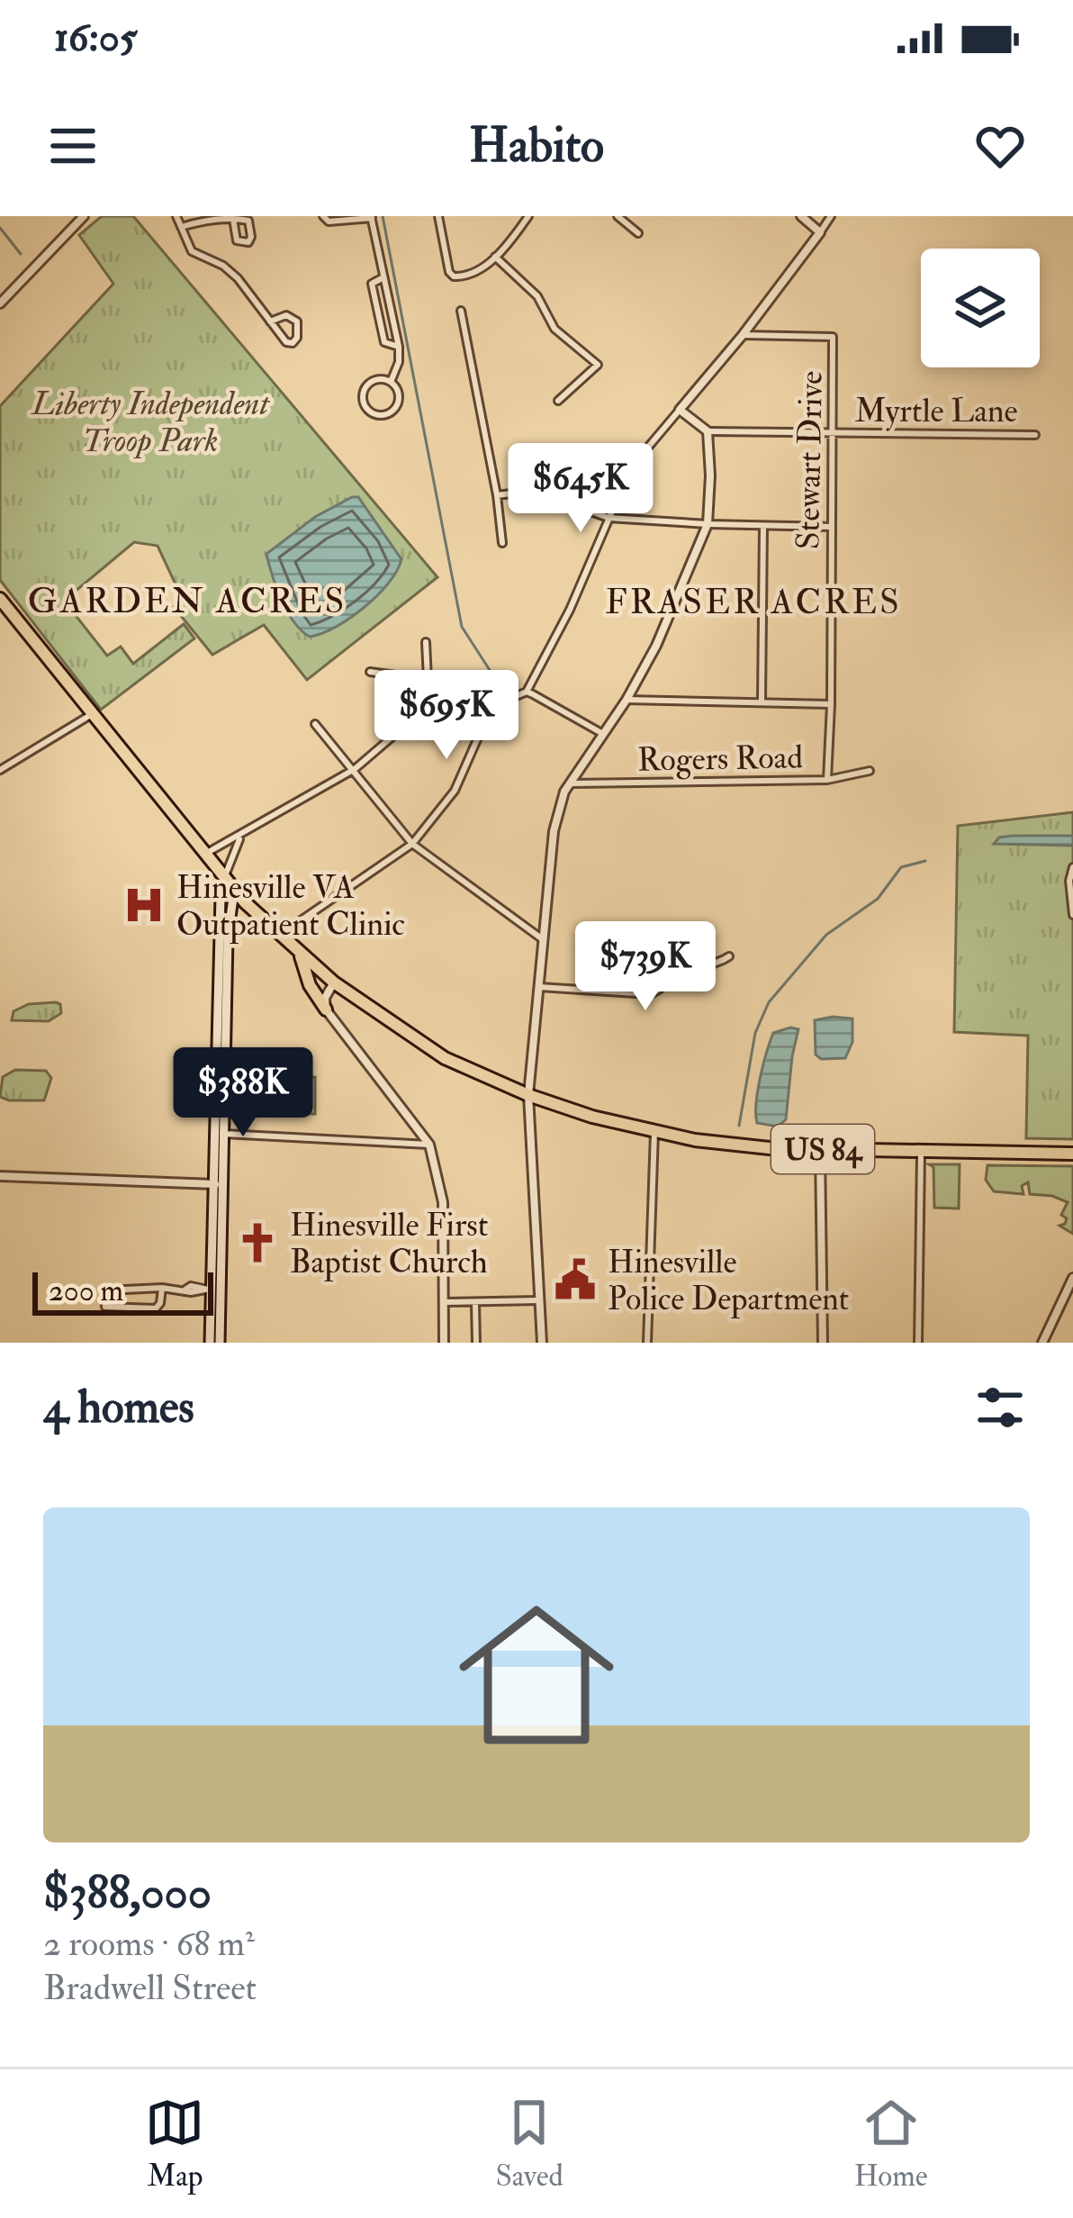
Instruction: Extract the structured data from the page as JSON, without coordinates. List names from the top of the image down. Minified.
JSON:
{"streets":{"highway":["US 84"],"street":["Myrtle Lane","Stewart Drive","Rogers Road"]},"crossings":[["Myrtle Lane","Stewart Drive"],["Stewart Drive","Rogers Road"]],"districts":["GARDEN ACRES","FRASER ACRES"],"parks":["Liberty Independent Troop Park"],"places":{"hospital":["Hinesville VA Outpatient Clinic"],"church":["Hinesville First Baptist Church"],"public building":["Hinesville Police Department"]},"scale_bar":"200 m","page":{"status":"16:05","header":"Habito","price":["$645K","$695K","$739K","$388K"],"scale":"200 m","heading":"4 homes","list":[{"name":"$388,000","note":"2 rooms · 68 m² · Bradwell Street"}],"tabs":["Map","Saved","Home"]}}
